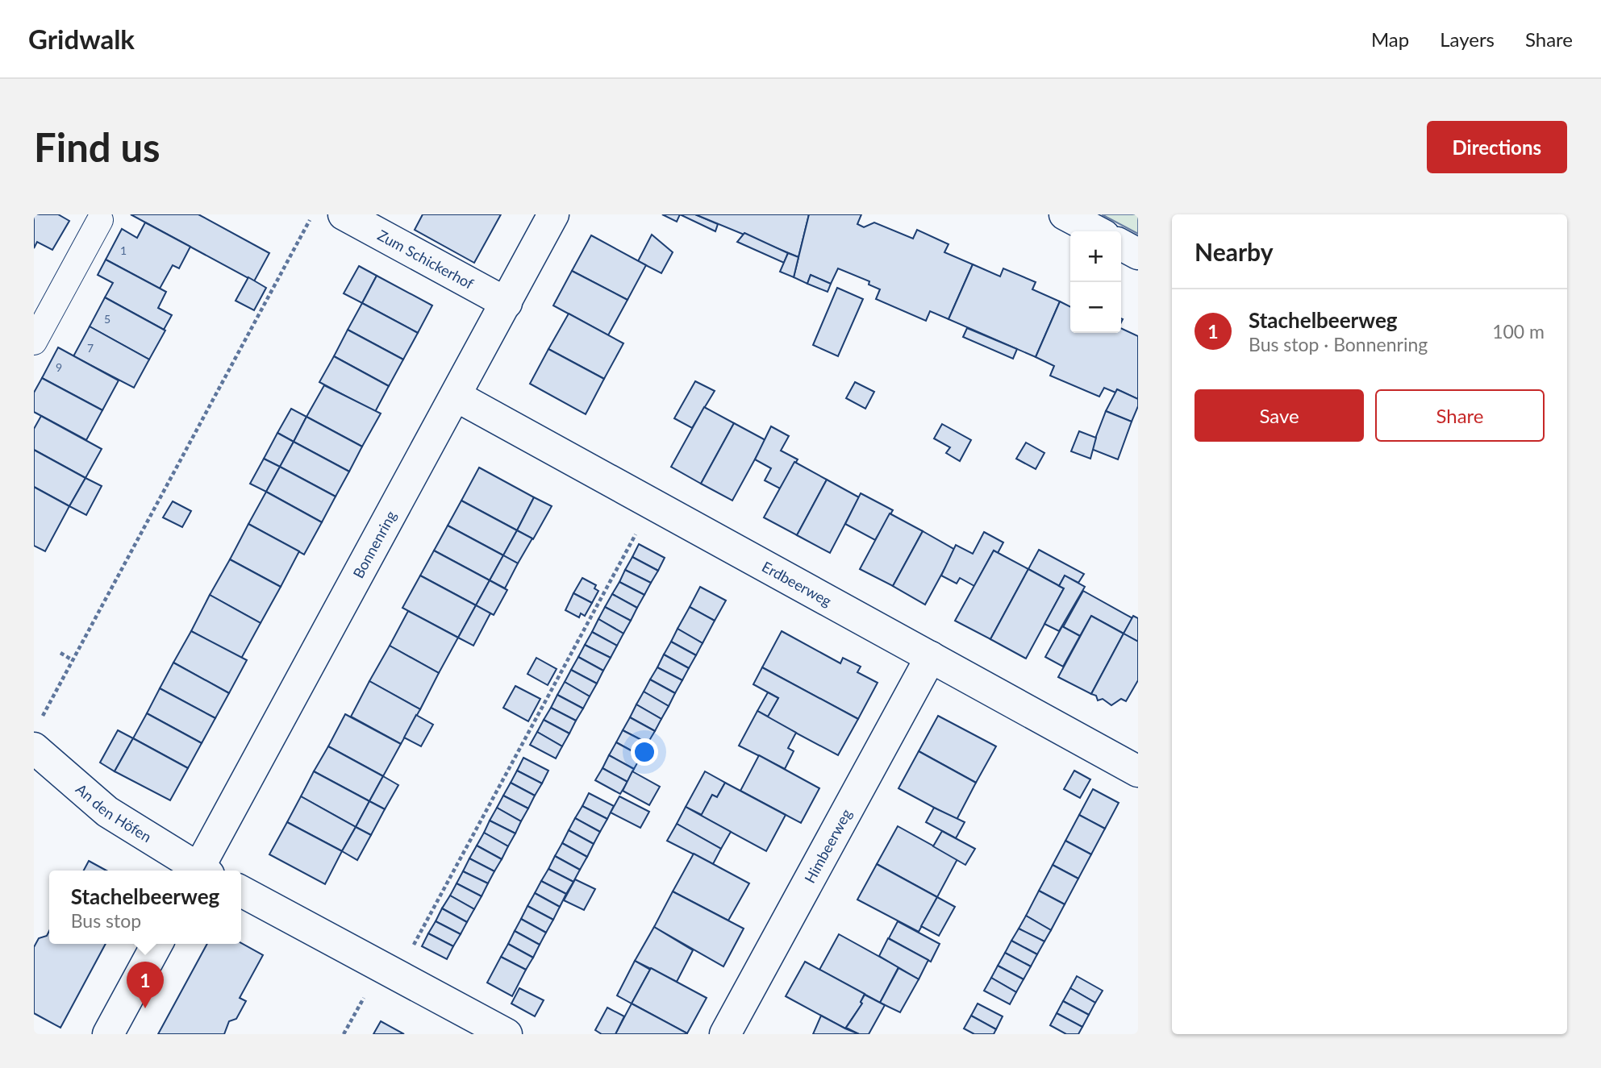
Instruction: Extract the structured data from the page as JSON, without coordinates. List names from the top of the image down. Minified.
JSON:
{"streets":{"street":["Zum Schickerhof","Bonnenring","Erdbeerweg","An den Höfen","Himbeerweg"]},"crossings":[["Zum Schickerhof","Bonnenring"],["Bonnenring","Erdbeerweg"],["Erdbeerweg","Himbeerweg"]],"house_numbers":["1","5","7","9"],"page":{"header":"Gridwalk","nav":["Map","Layers","Share"],"buttons":["Directions",["Save","Share"]],"title":"Find us","heading":"Nearby","map_buttons":["+","−"],"list":[{"mark":"1","name":"Stachelbeerweg","note":"Bus stop · Bonnenring","value":"100 m"}],"popup":["Stachelbeerweg","Bus stop"],"pins":"1"}}
